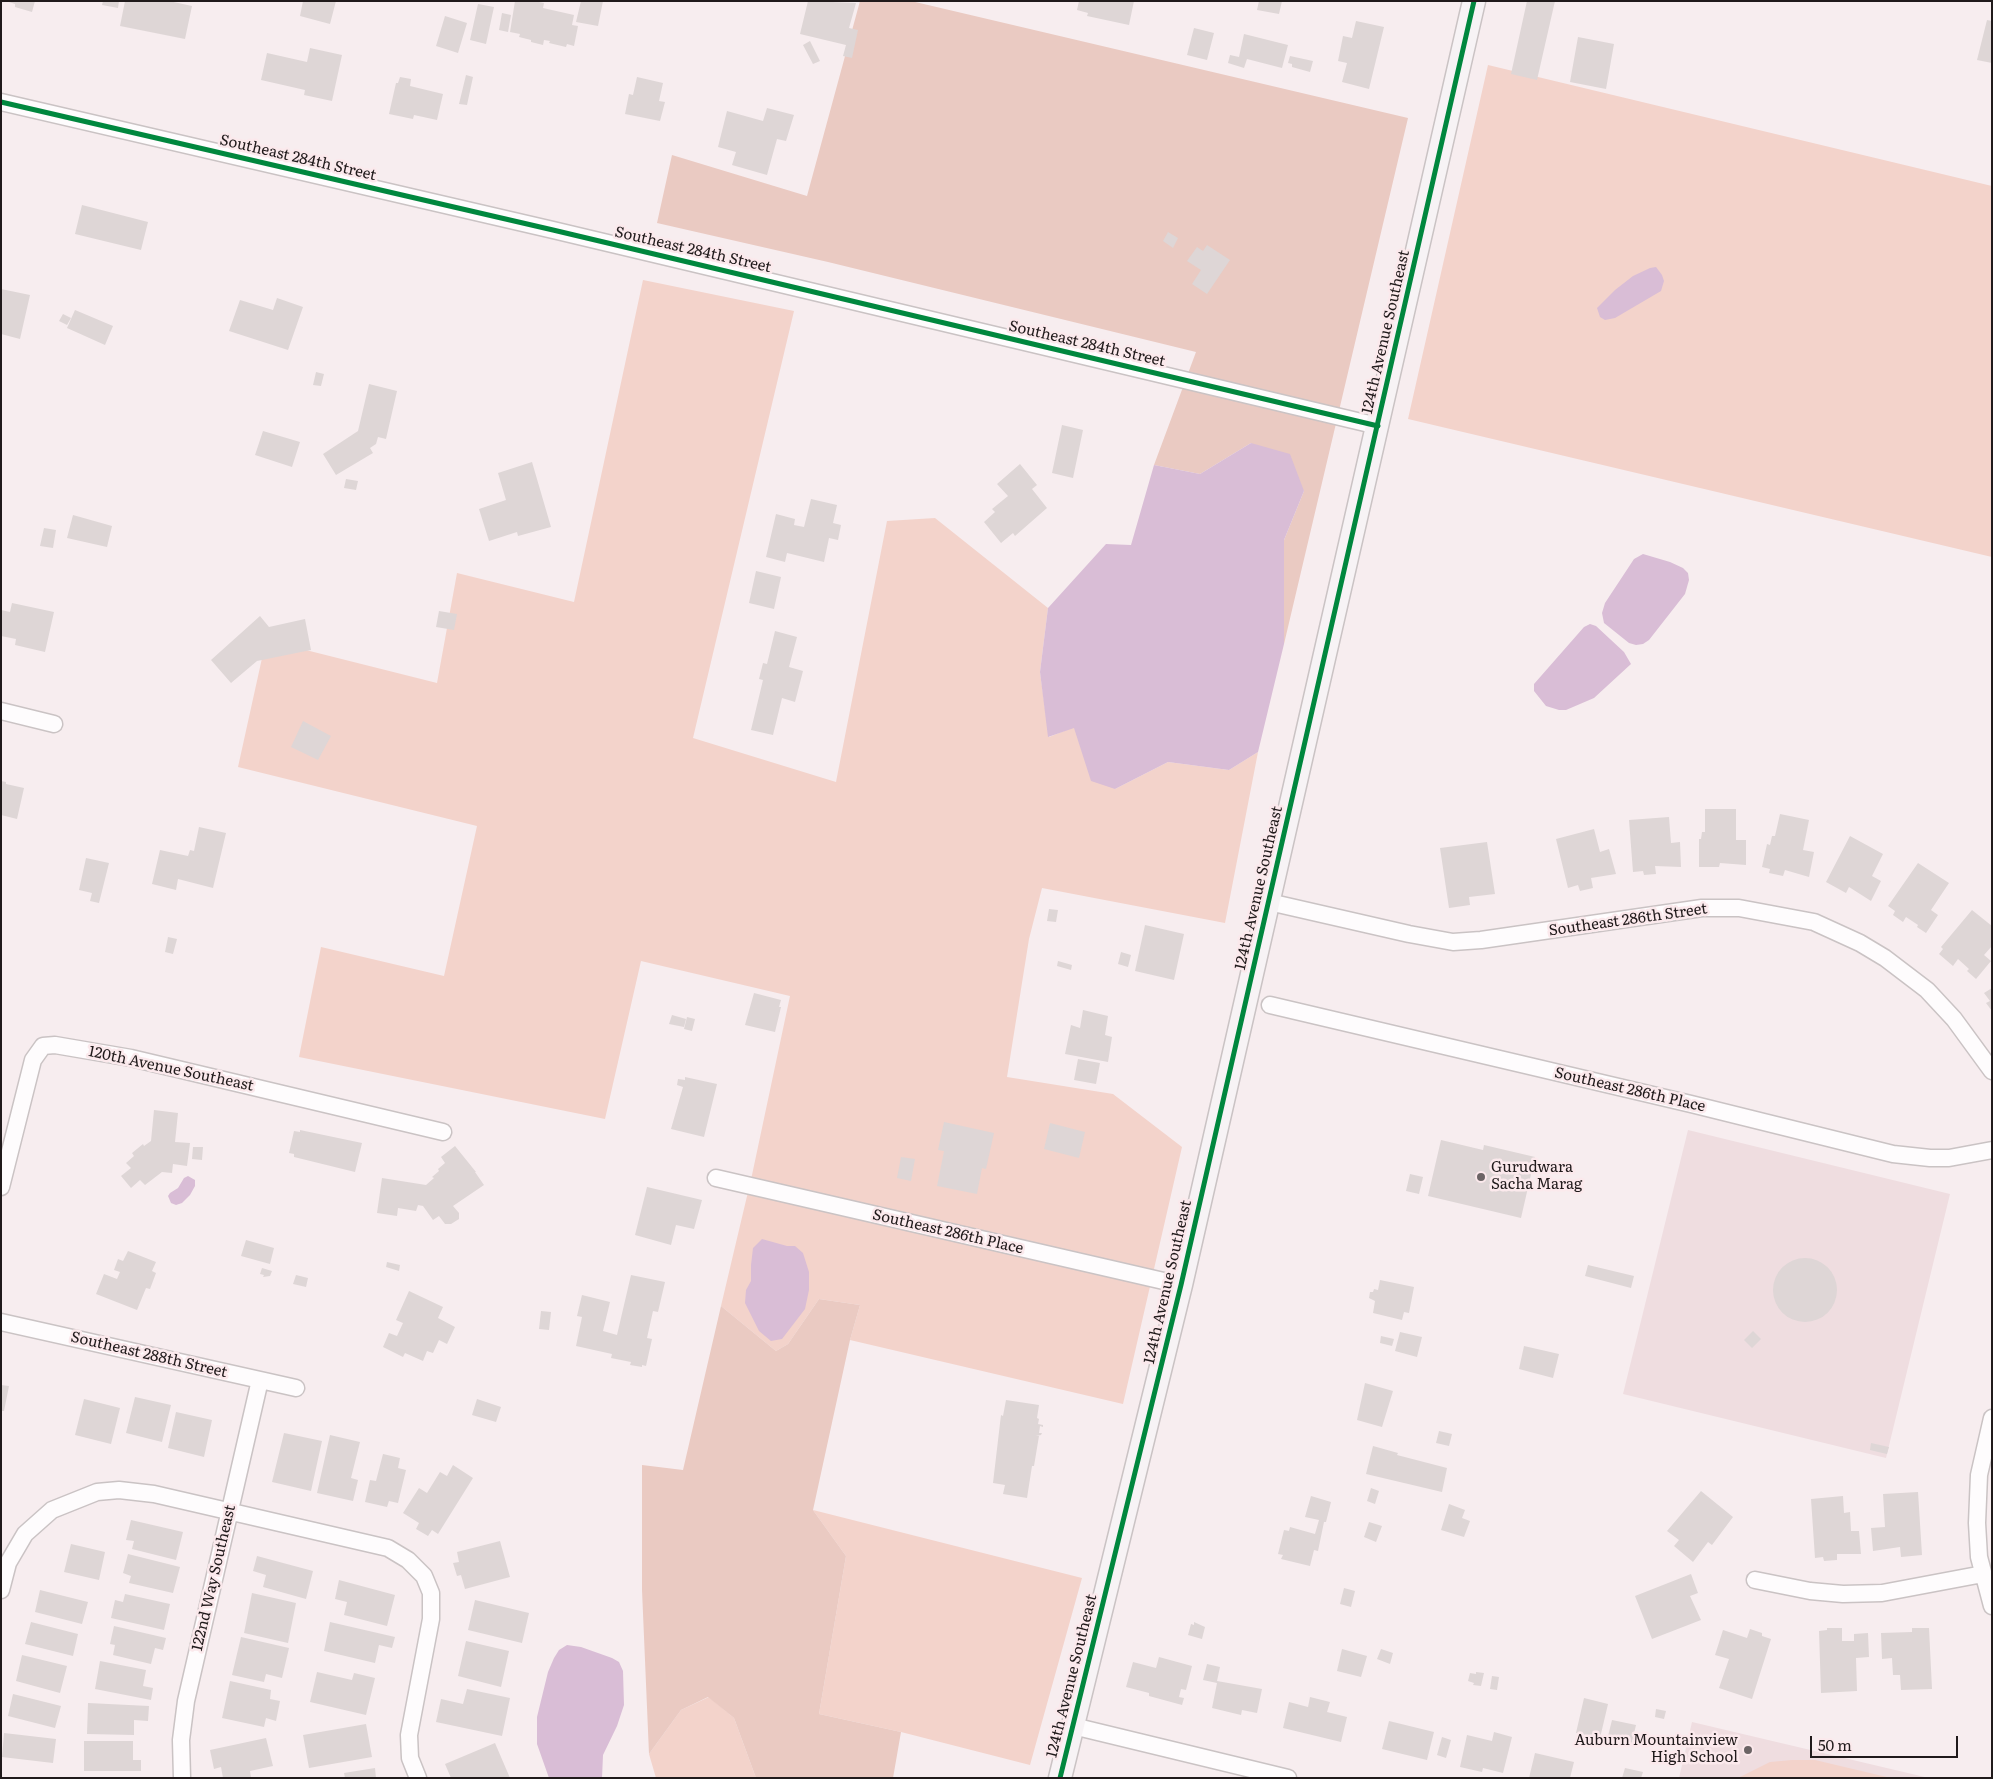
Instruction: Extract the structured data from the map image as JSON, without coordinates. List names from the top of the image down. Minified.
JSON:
{"streets":{"street":["Southeast 284th Street","124th Avenue Southeast","Southeast 286th Street","120th Avenue Southeast","Southeast 286th Place","Southeast 288th Street","122nd Way Southeast"]},"crossings":[["Southeast 284th Street","124th Avenue Southeast"],["124th Avenue Southeast","Southeast 286th Street"],["124th Avenue Southeast","Southeast 286th Place"],["Southeast 288th Street","122nd Way Southeast"]],"places":["Gurudwara Sacha Marag","Auburn Mountainview High School"],"scale_bar":"50 m"}
